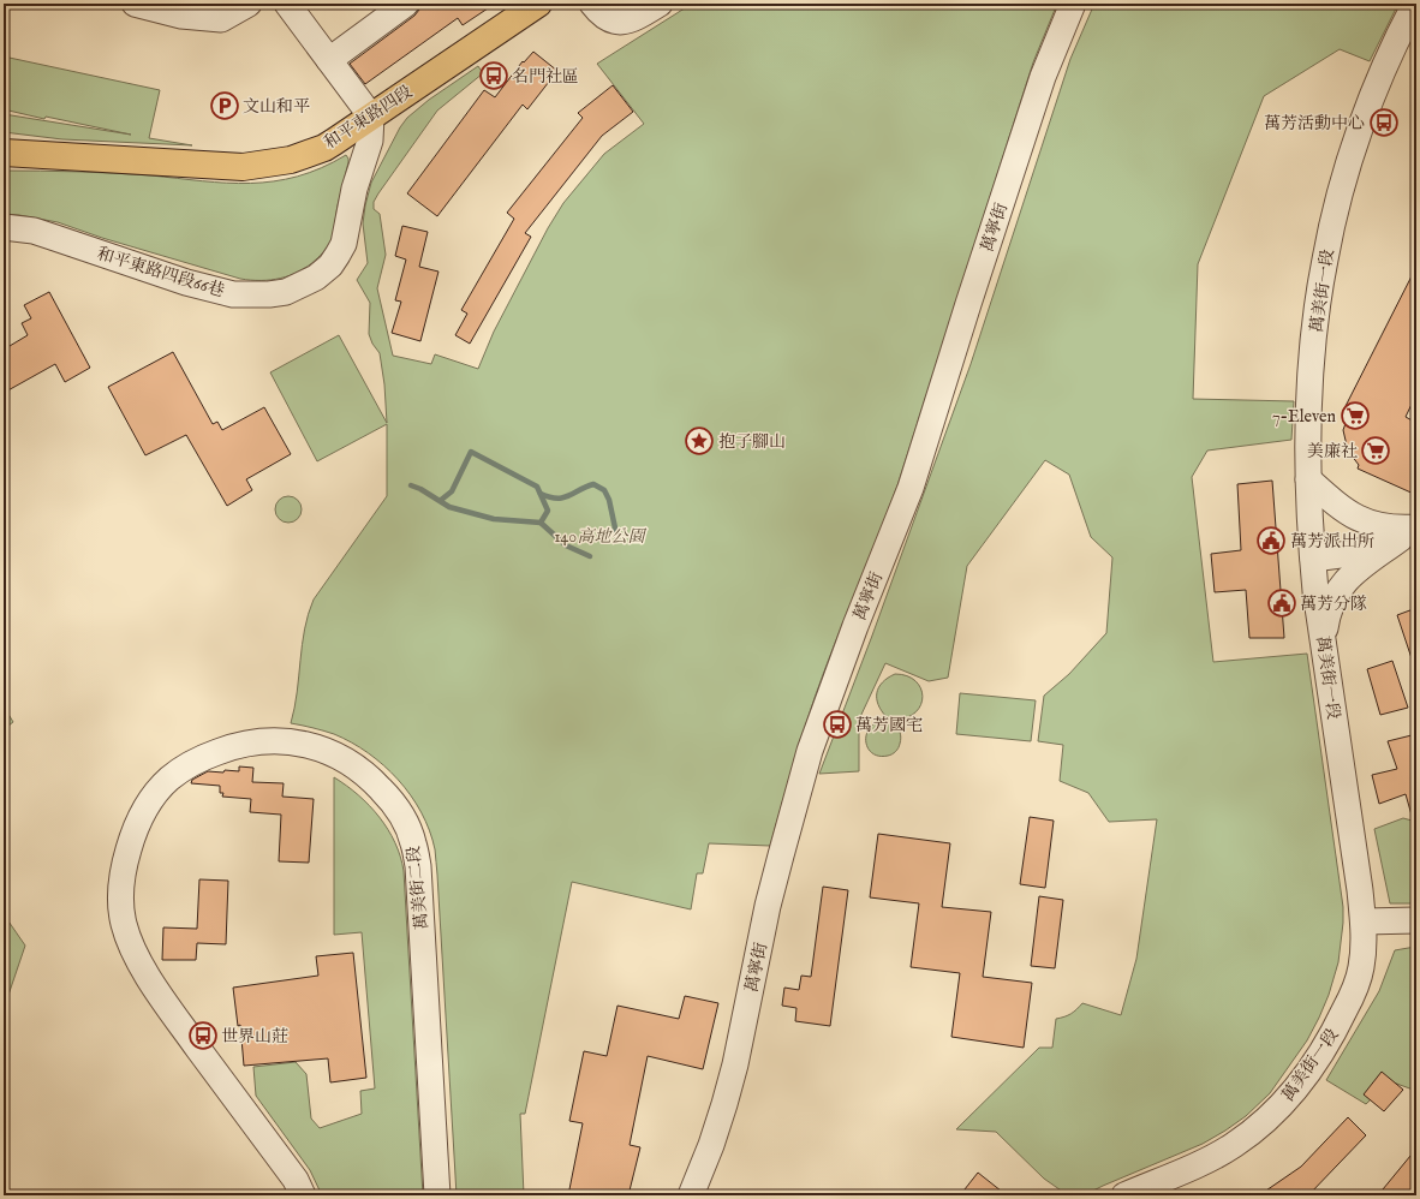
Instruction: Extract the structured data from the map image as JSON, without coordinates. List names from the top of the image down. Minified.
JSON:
{"streets":{"main road":["和平東路四段"],"street":["萬寧街","和平東路四段66巷","萬美街一段","萬美街二段"]},"crossings":[["和平東路四段","和平東路四段66巷"]],"parks":["140高地公園"],"places":{"bus stop":["名門社區","萬芳活動中心","萬芳國宅","世界山莊"],"parking":["文山和平"],"supermarket":["7-Eleven","美廉社"],"place":["抱子腳山"],"public building":["萬芳派出所","萬芳分隊"]}}
